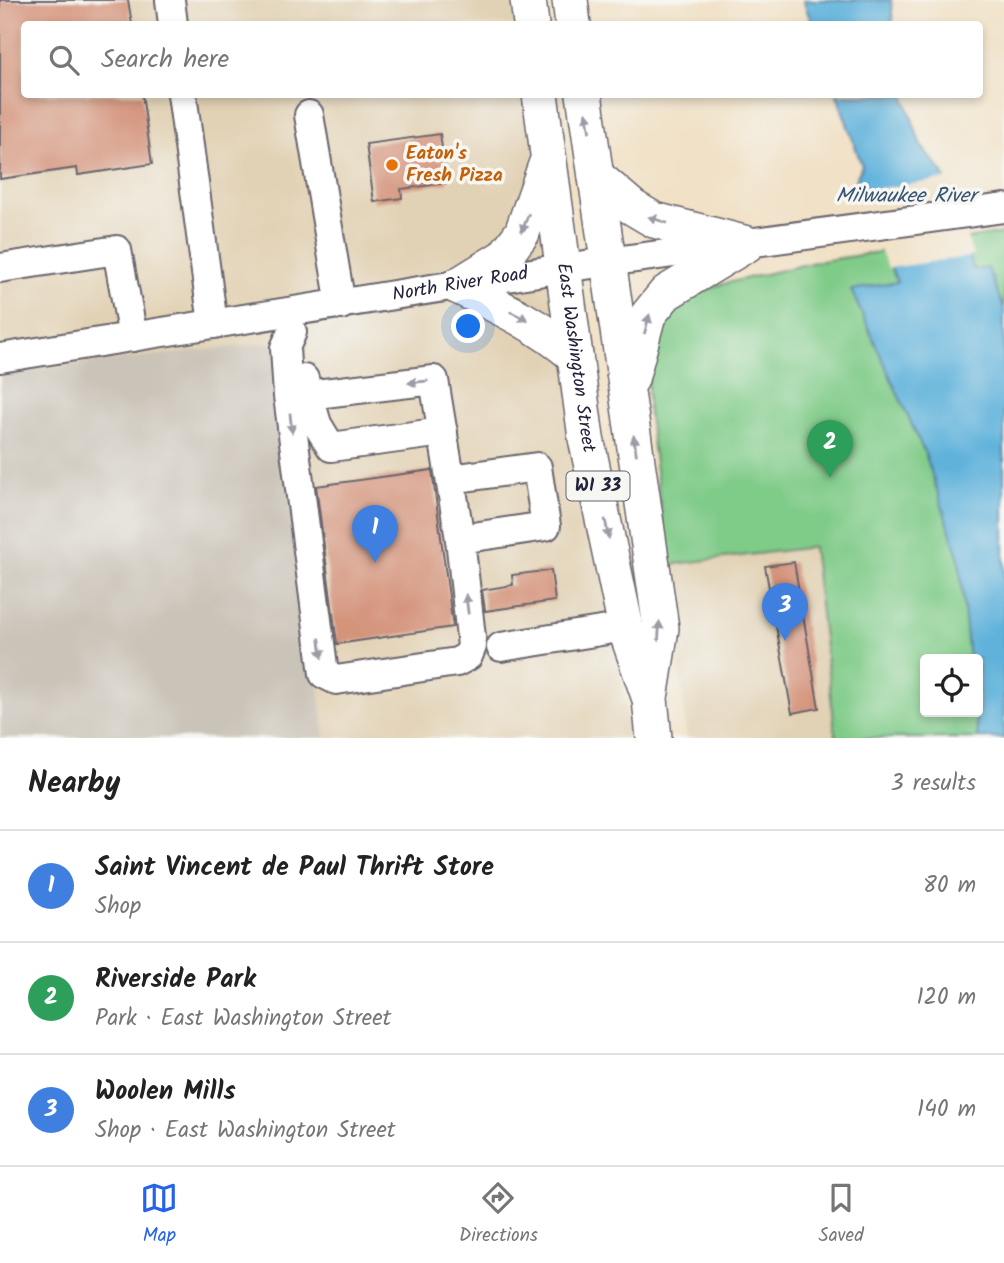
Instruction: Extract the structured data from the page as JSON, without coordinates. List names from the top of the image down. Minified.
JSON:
{"streets":{"main road":["East Washington Street","WI 33"],"street":["North River Road"]},"crossings":[["North River Road","East Washington Street"]],"water":["Milwaukee River"],"places":["Eaton's Fresh Pizza"],"page":{"search":"Search here","pins":["2","1","3"],"heading":["Nearby","3 results"],"list":[{"mark":"1","name":"Saint Vincent de Paul Thrift Store","note":"Shop","value":"80 m"},{"mark":"2","name":"Riverside Park","note":"Park · East Washington Street","value":"120 m"},{"mark":"3","name":"Woolen Mills","note":"Shop · East Washington Street","value":"140 m"}],"nav":["Map","Directions","Saved"]}}
